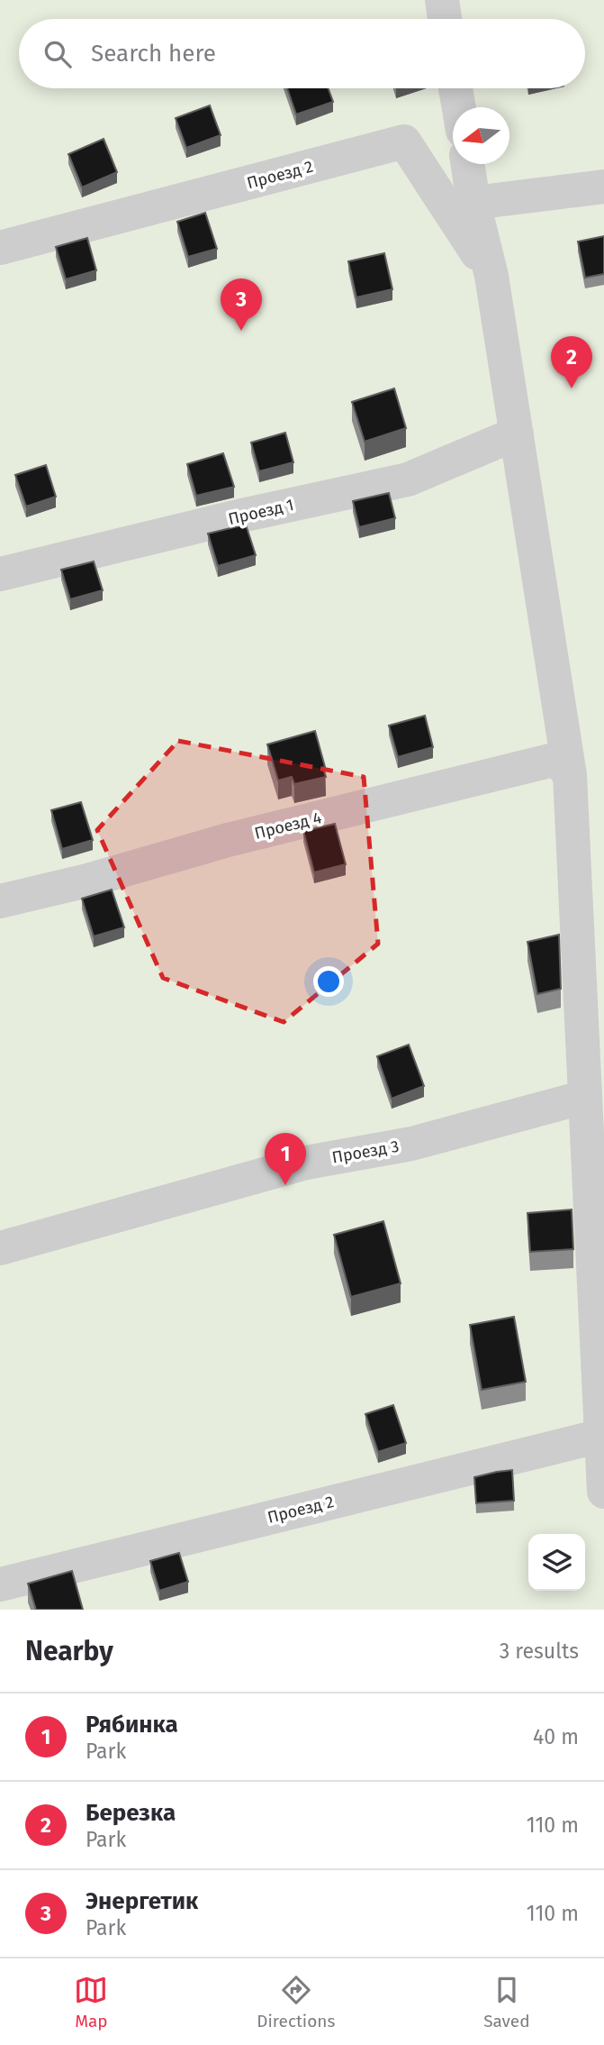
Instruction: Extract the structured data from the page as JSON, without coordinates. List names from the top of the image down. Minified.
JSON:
{"streets":{"street":["Проезд 2","Проезд 1","Проезд 4","Проезд 3"]},"north":"left","page":{"search":"Search here","pins":["3","2","1"],"heading":["Nearby","3 results"],"list":[{"mark":"1","name":"Рябинка","note":"Park","value":"40 m"},{"mark":"2","name":"Березка","note":"Park","value":"110 m"},{"mark":"3","name":"Энергетик","note":"Park","value":"110 m"}],"nav":["Map","Directions","Saved"]}}
